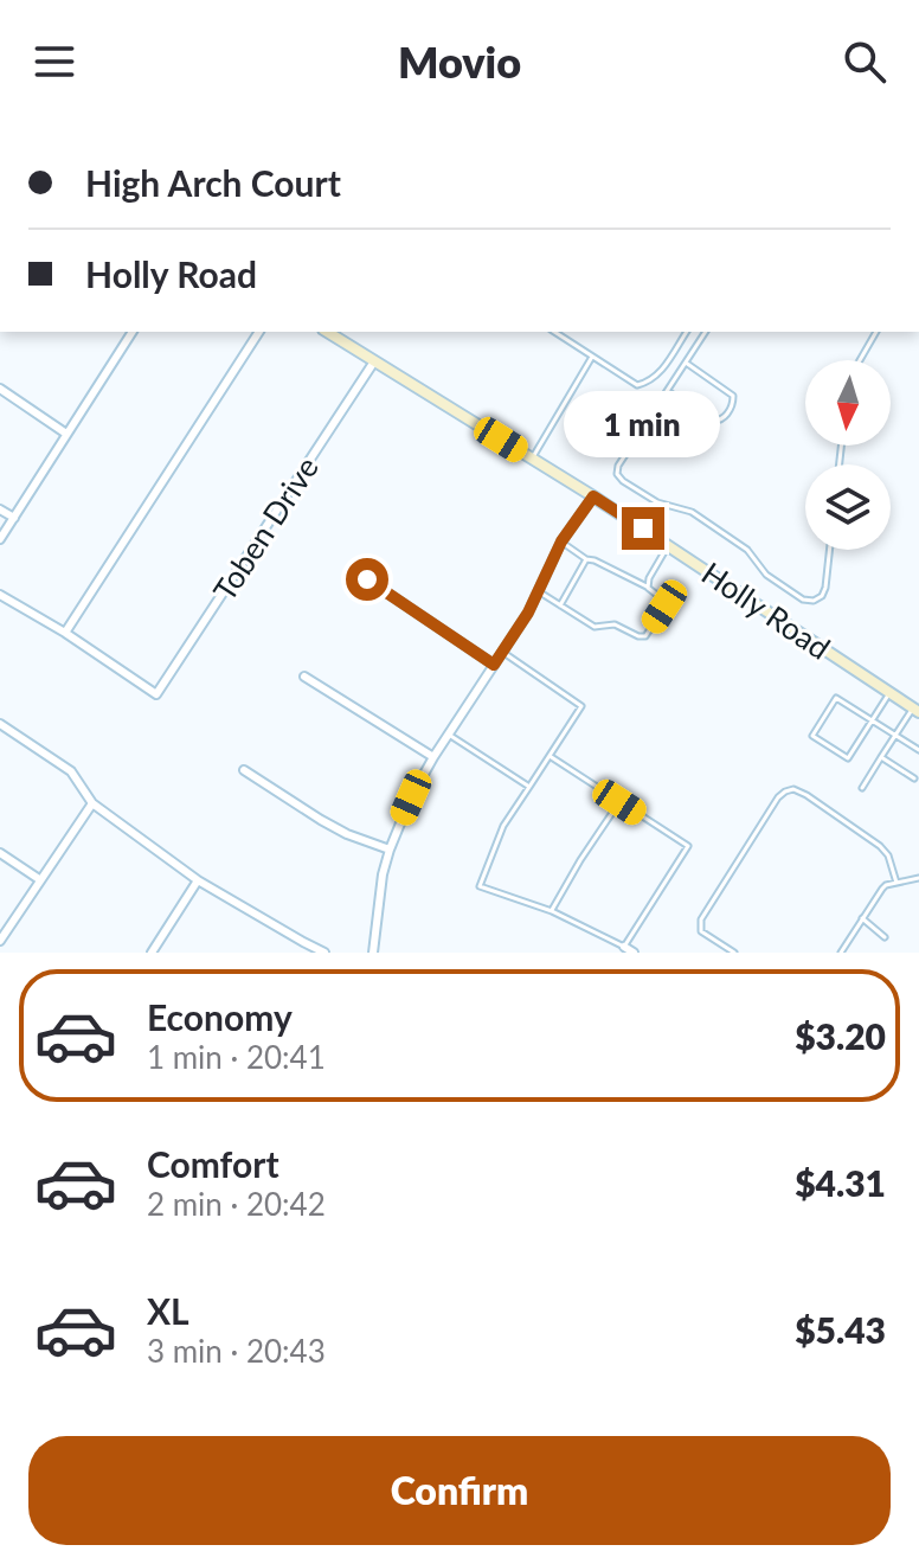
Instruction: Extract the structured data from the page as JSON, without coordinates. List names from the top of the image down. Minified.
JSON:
{"streets":{"main road":["Holly Road"],"street":["Toben Drive"]},"crossings":[["Toben Drive","Holly Road"]],"north":"bottom","page":{"header":"Movio","banner":["High Arch Court","Holly Road"],"bubble":"1 min","list":[{"name":"Economy","note":"1 min · 20:41","value":"$3.20"},{"name":"Comfort","note":"2 min · 20:42","value":"$4.31"},{"name":"XL","note":"3 min · 20:43","value":"$5.43"}],"buttons":"Confirm"}}
